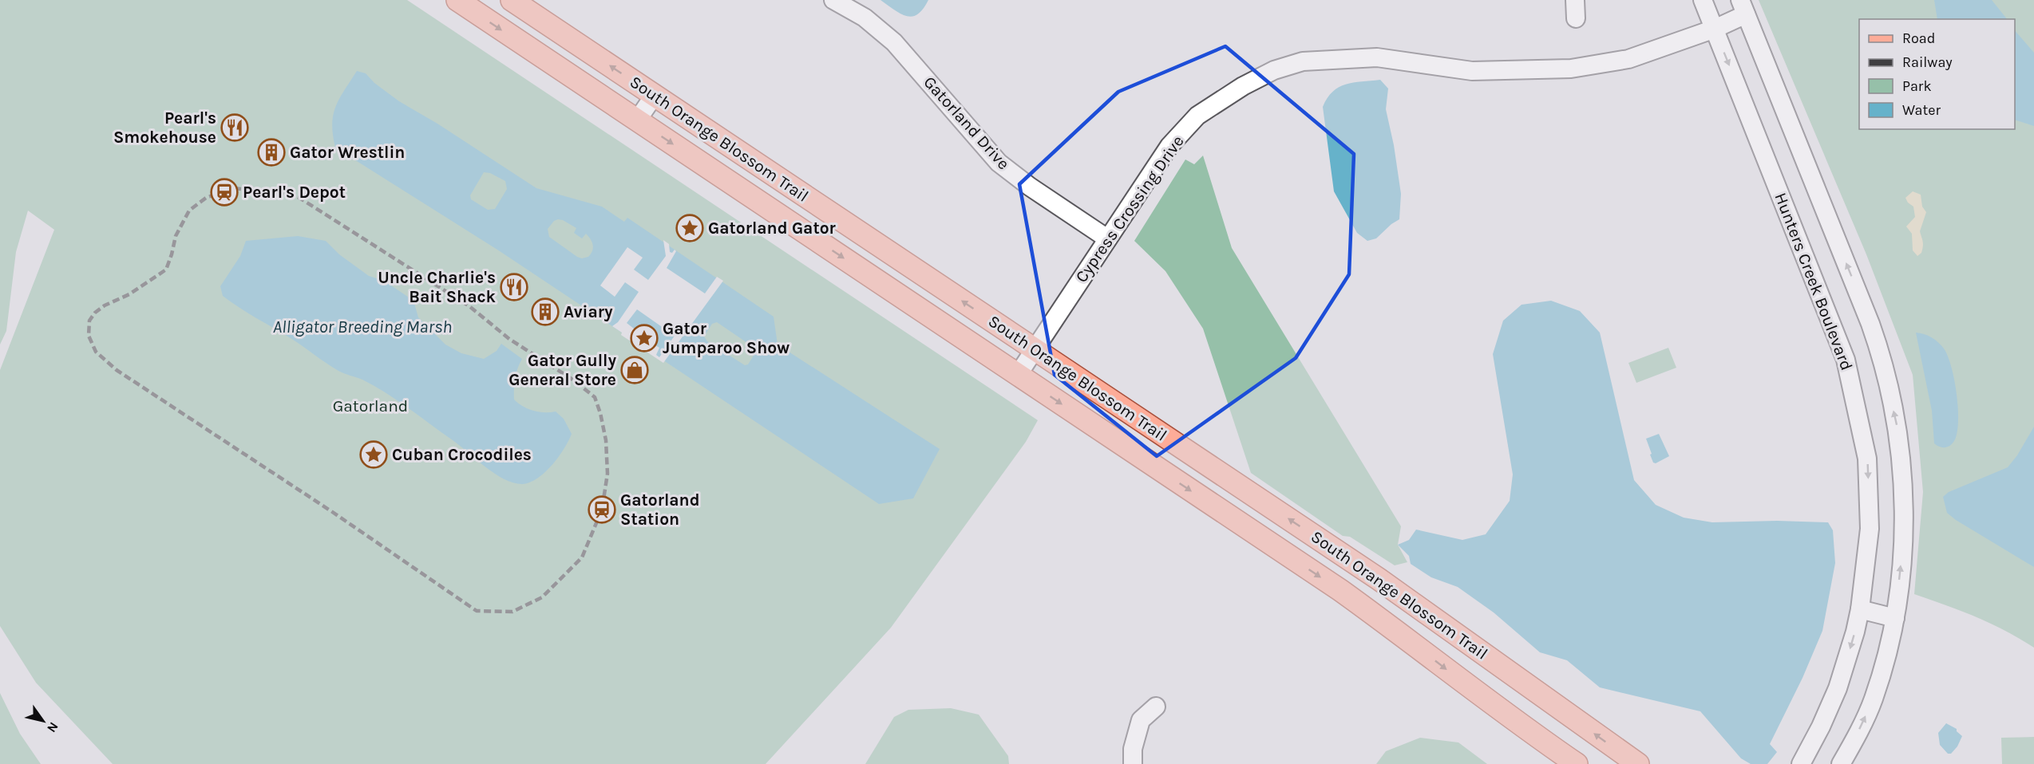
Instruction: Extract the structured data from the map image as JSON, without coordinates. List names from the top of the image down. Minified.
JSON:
{"streets":{"main road":["South Orange Blossom Trail"],"street":["Gatorland Drive","Cypress Crossing Drive","Hunters Creek Boulevard"]},"crossings":[["Gatorland Drive","Cypress Crossing Drive"],["South Orange Blossom Trail","Cypress Crossing Drive"],["Cypress Crossing Drive","Hunters Creek Boulevard"]],"water":["Alligator Breeding Marsh"],"parks":["Gatorland"],"places":{"restaurant":["Pearl's Smokehouse","Uncle Charlie's Bait Shack"],"building":["Gator Wrestlin","Aviary"],"station":["Pearl's Depot","Gatorland Station"],"place":["Gatorland Gator","Gator Jumparoo Show","Cuban Crocodiles"],"shop":["Gator Gully General Store"]},"legend":["Road","Railway","Park","Water"],"north":"bottom right"}
